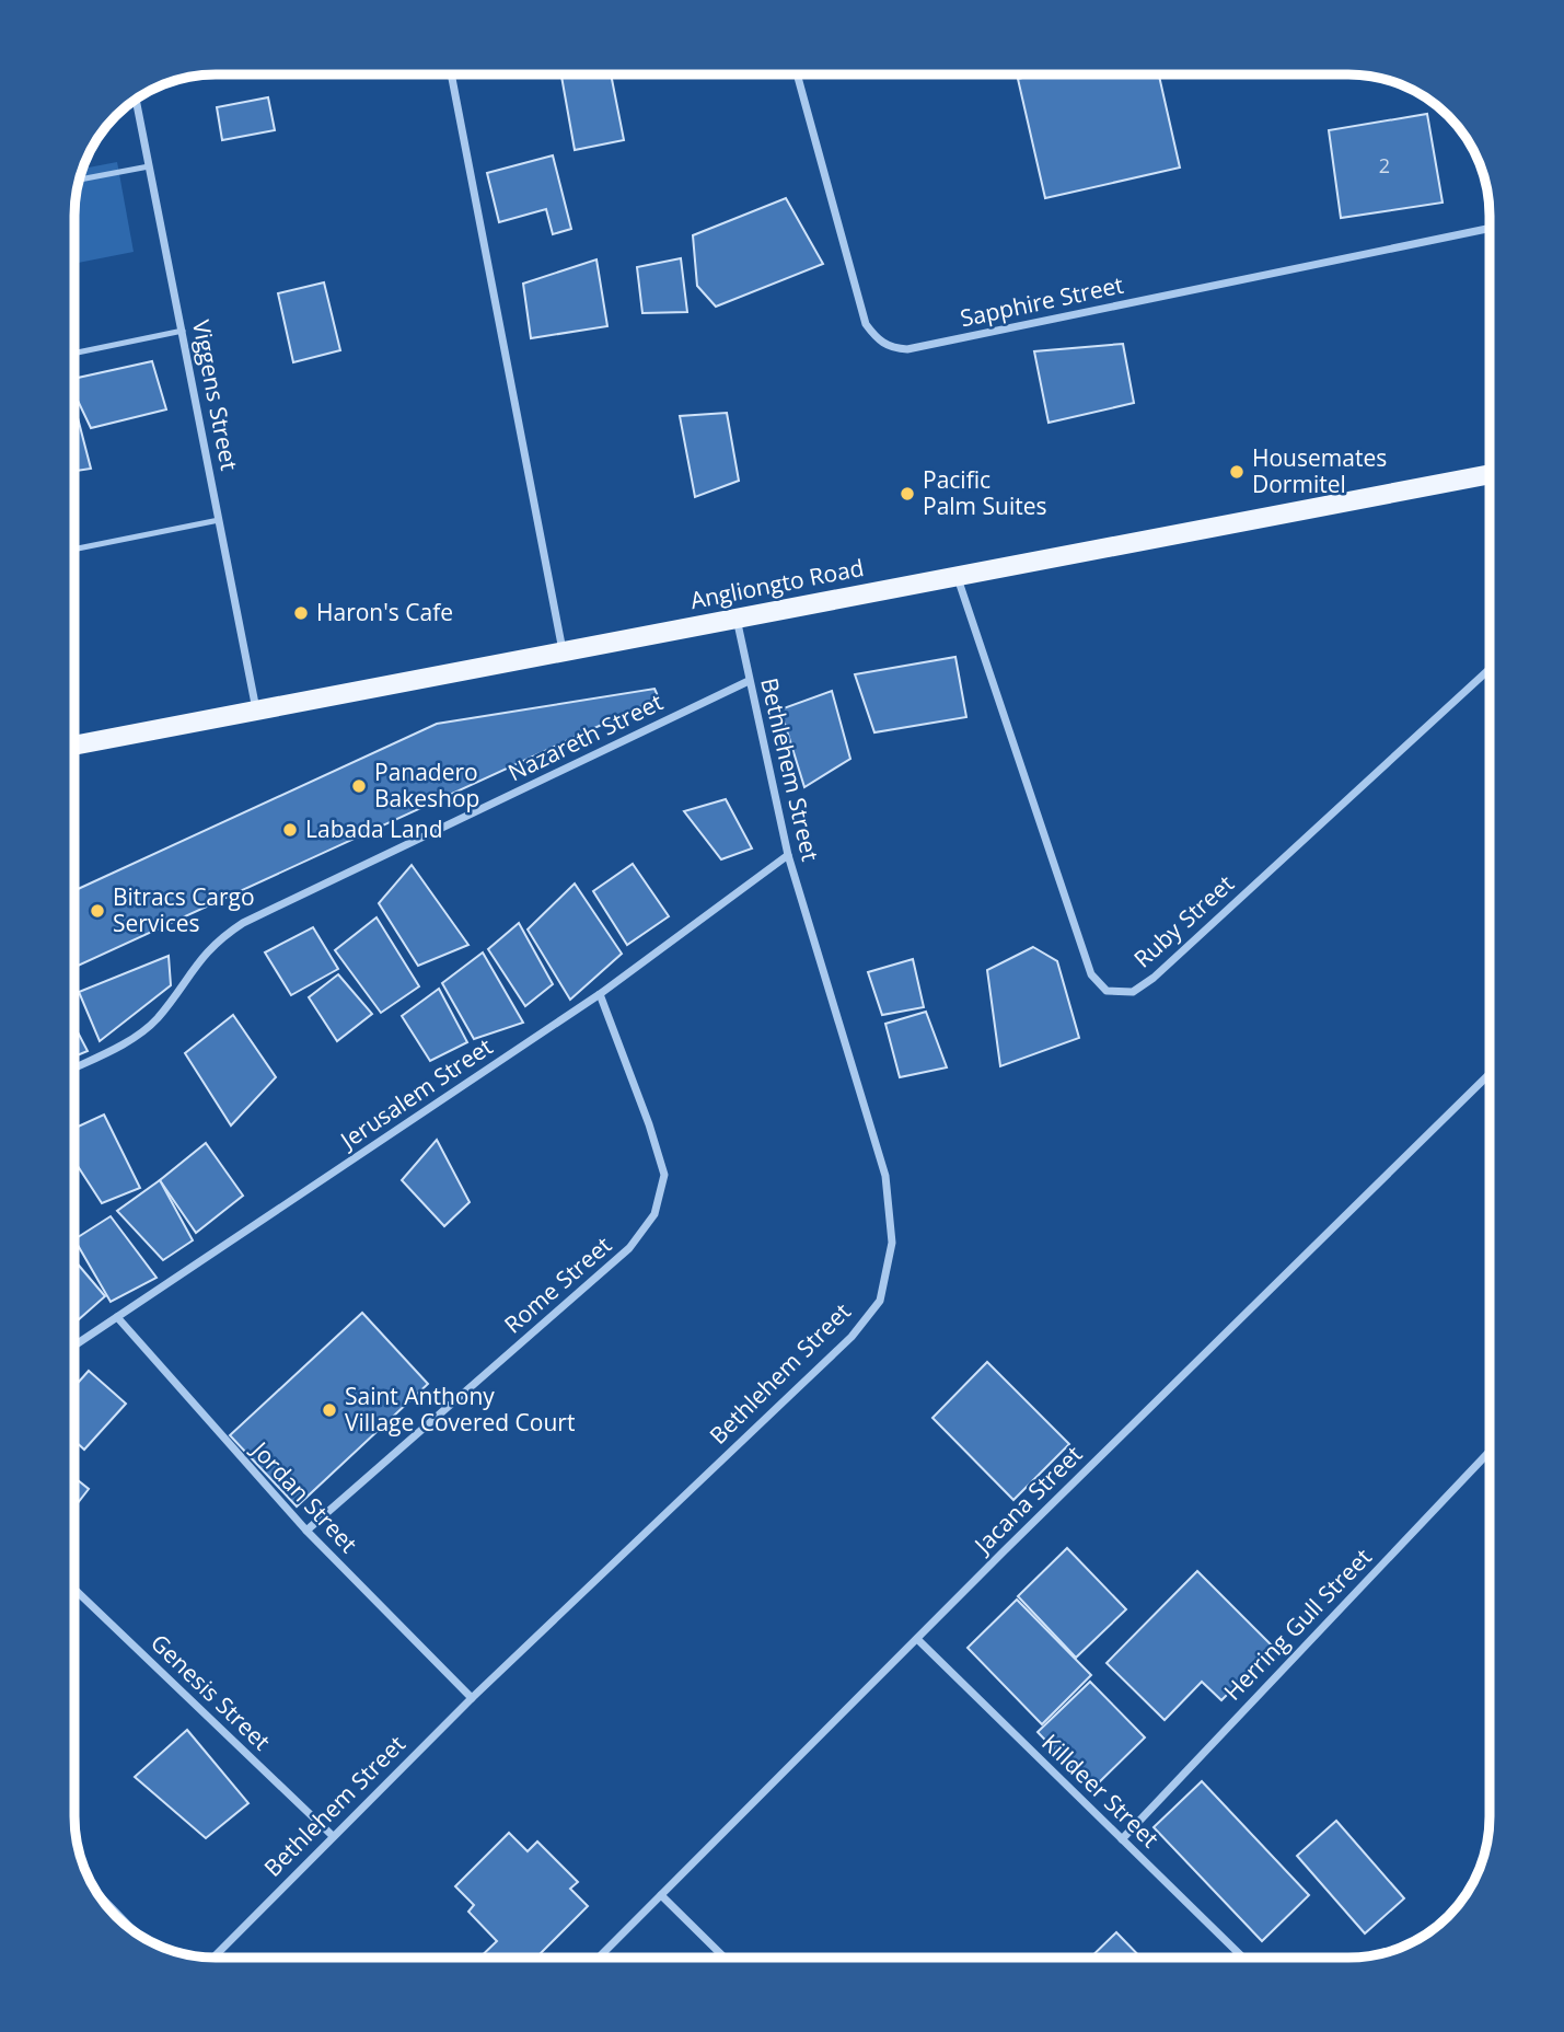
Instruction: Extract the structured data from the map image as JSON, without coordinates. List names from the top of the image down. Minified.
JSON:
{"streets":{"main road":["Angliongto Road"],"street":["Sapphire Street","Viggens Street","Nazareth Street","Bethlehem Street","Ruby Street","Jerusalem Street","Rome Street","Jordan Street","Jacana Street","Herring Gull Street","Genesis Street","Killdeer Street"]},"crossings":[["Viggens Street","Angliongto Road"],["Angliongto Road","Bethlehem Street"],["Angliongto Road","Ruby Street"],["Nazareth Street","Bethlehem Street"],["Bethlehem Street","Jerusalem Street"],["Bethlehem Street","Jordan Street"],["Bethlehem Street","Genesis Street"],["Jerusalem Street","Rome Street"],["Jerusalem Street","Jordan Street"],["Rome Street","Jordan Street"],["Jacana Street","Killdeer Street"],["Herring Gull Street","Killdeer Street"]],"places":["Housemates Dormitel","Pacific Palm Suites","Haron's Cafe","Panadero Bakeshop","Labada Land","Bitracs Cargo Services","Saint Anthony Village Covered Court"],"house_numbers":["2"]}
